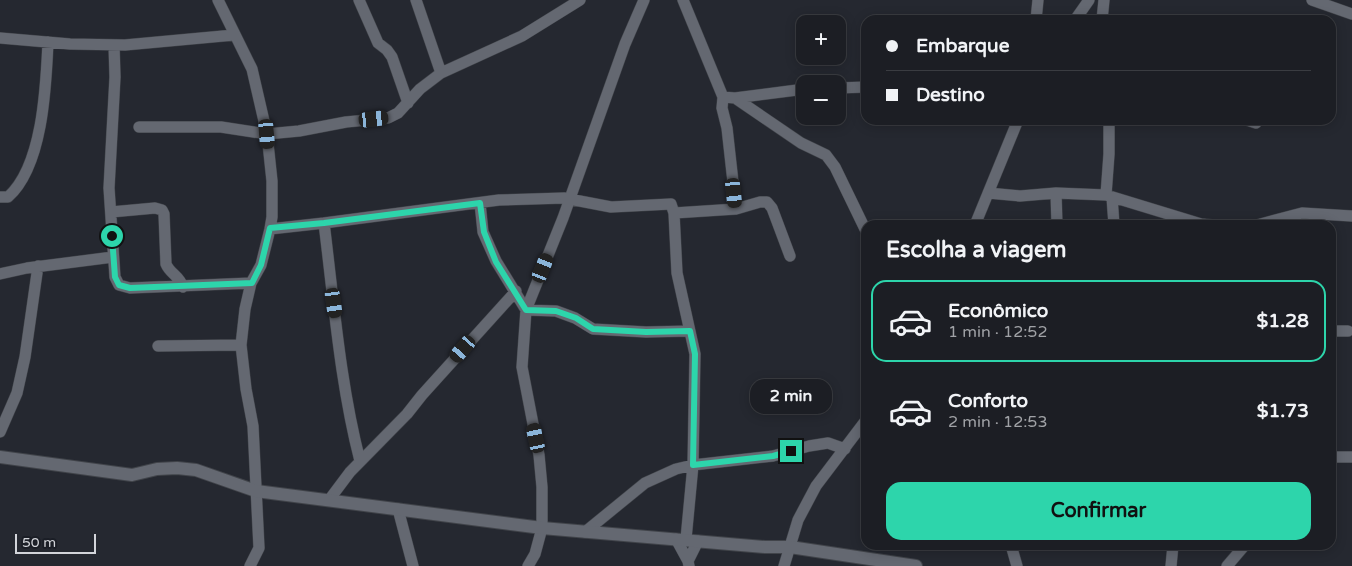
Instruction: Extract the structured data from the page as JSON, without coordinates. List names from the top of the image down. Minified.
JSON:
{"scale_bar":"50 m","page":{"map_buttons":["+","−"],"banner":["Embarque","Destino"],"heading":"Escolha a viagem","list":[{"name":"Econômico","note":"1 min · 12:52","value":"$1.28"},{"name":"Conforto","note":"2 min · 12:53","value":"$1.73"}],"bubble":"2 min","buttons":"Confirmar","scale":"50 m"}}
